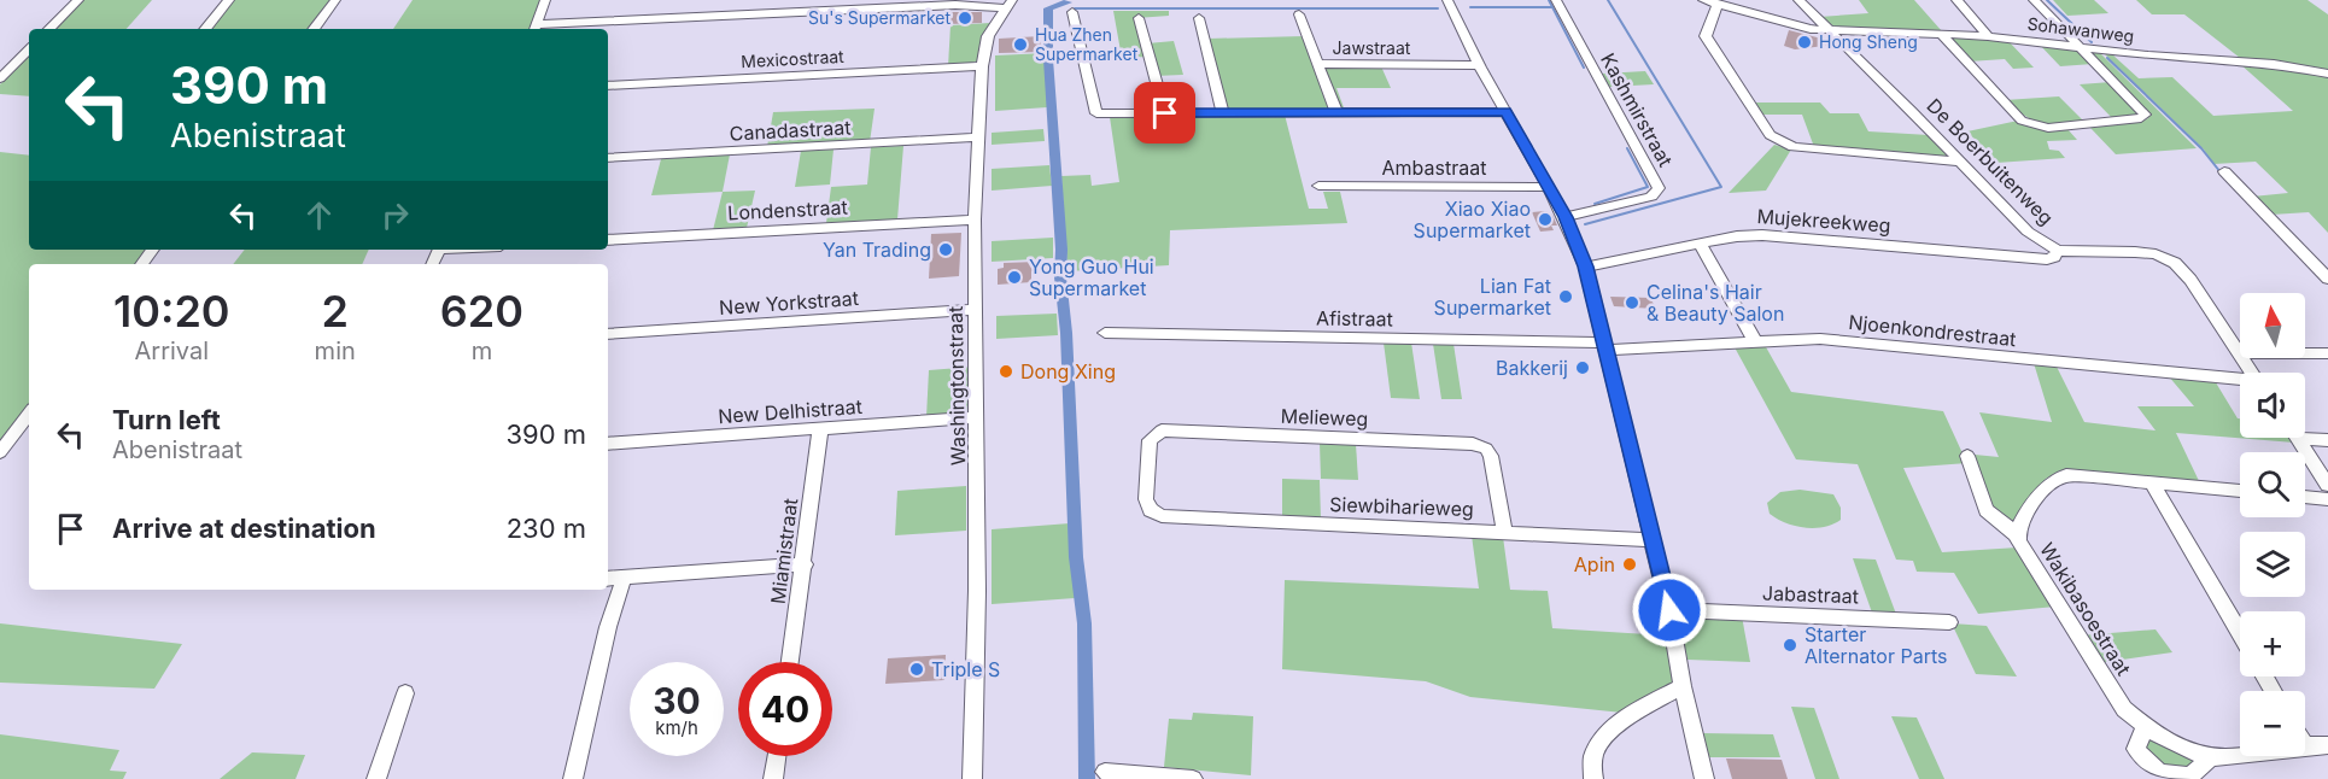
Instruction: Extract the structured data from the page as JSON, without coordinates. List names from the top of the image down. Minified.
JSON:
{"streets":{"street":["Sohawanweg","Jawstraat","Mexicostraat","Kashmirstraat","Canadastraat","De Boerbuitenweg","Ambastraat","Londenstraat","Mujekreekweg","New Yorkstraat","Afistraat","Njoenkondrestraat","Washingtonstraat","New Delhistraat","Melieweg","Siewbiharieweg","Miamistraat","Jabastraat","Wakibasoestraat"]},"crossings":[["Sohawanweg","De Boerbuitenweg"],["Mexicostraat","Washingtonstraat"],["Canadastraat","Washingtonstraat"],["De Boerbuitenweg","Mujekreekweg"],["Londenstraat","Washingtonstraat"],["New Yorkstraat","Washingtonstraat"],["Afistraat","Njoenkondrestraat"],["Washingtonstraat","New Delhistraat"],["New Delhistraat","Miamistraat"],["Melieweg","Siewbiharieweg"]],"places":["Su's Supermarket","Hong Sheng","Hua Zhen Supermarket","Xiao Xiao Supermarket","Yan Trading","Yong Guo Hui Supermarket","Lian Fat Supermarket","Celina's Hair & Beauty Salon","Bakkerij","Dong Xing","Apin","Starter Alternator Parts","Triple S"],"north":"top","page":{"turn":["390 m","Abenistraat"],"eta":["10:20","Arrival","2","min","620","m"],"map_buttons":["+","−"],"list":[{"name":"Turn left","note":"Abenistraat","value":"390 m"},{"name":"Arrive at destination","value":"230 m"}],"speed":"30 km/h","limit":"40"}}
